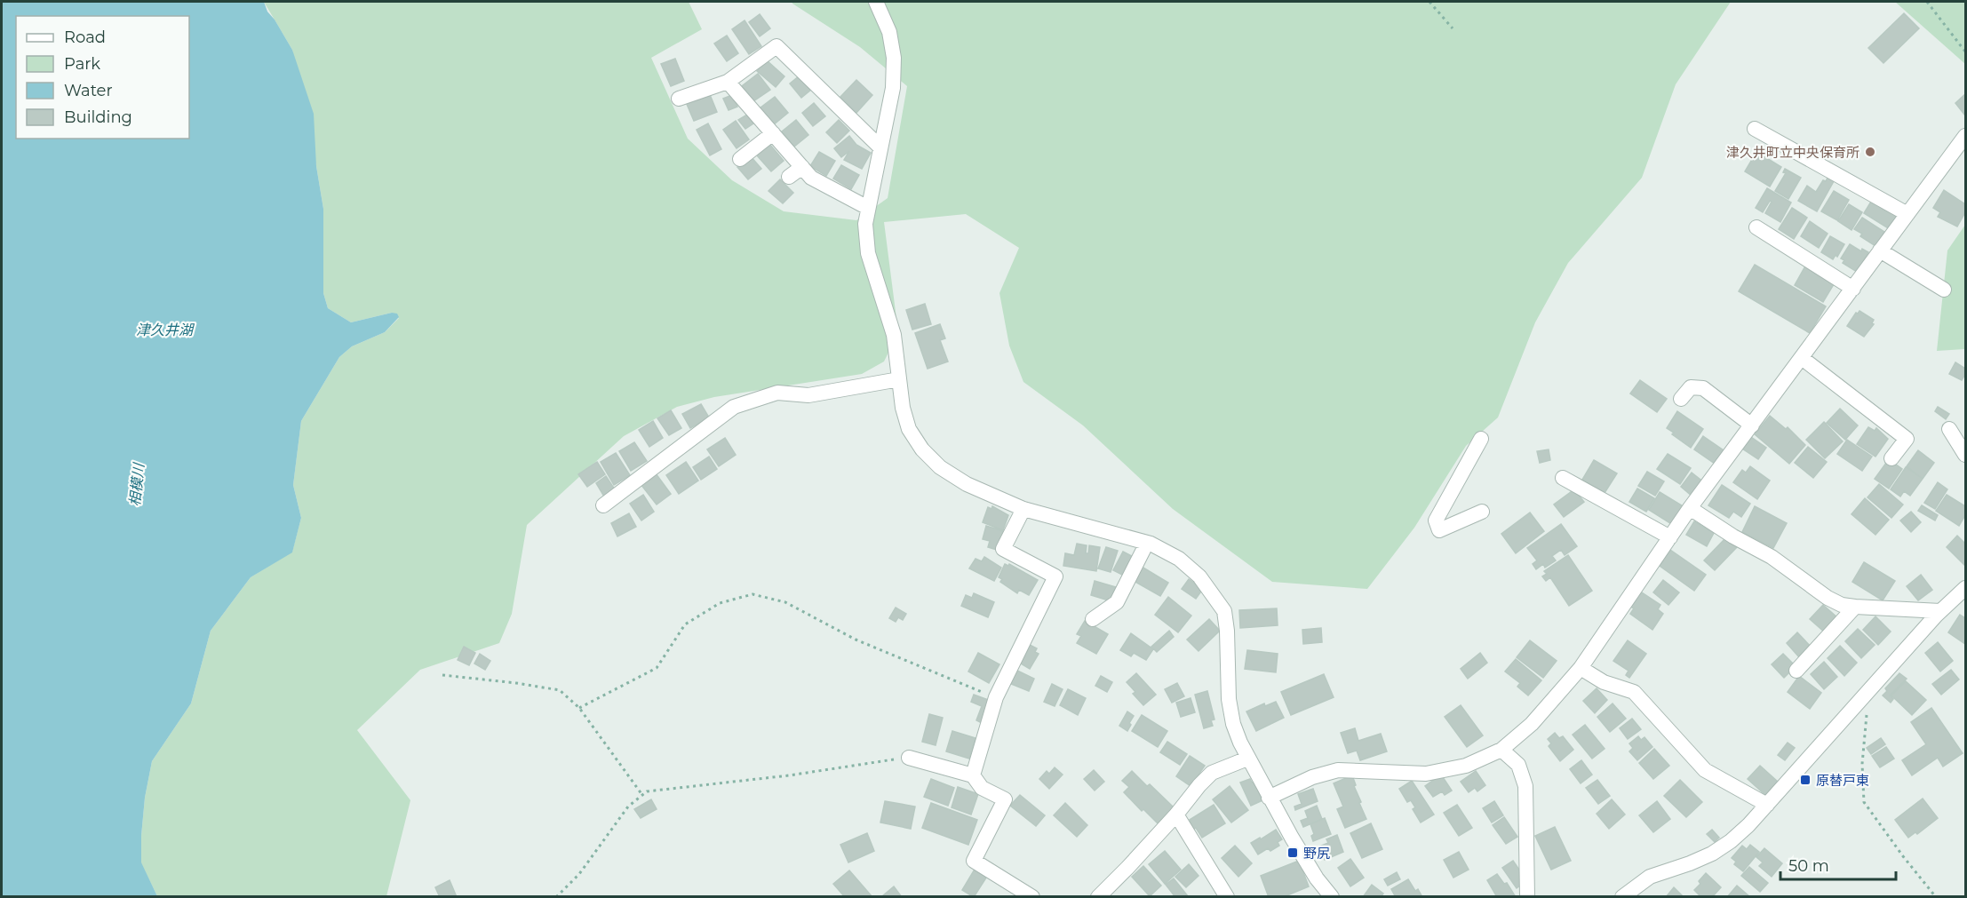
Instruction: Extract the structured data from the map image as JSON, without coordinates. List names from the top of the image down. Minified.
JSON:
{"water":["津久井湖","相模川"],"places":{"other":["津久井町立中央保育所"],"transit":["原替戸東","野尻"]},"legend":["Road","Park","Water","Building"],"scale_bar":"50 m"}
